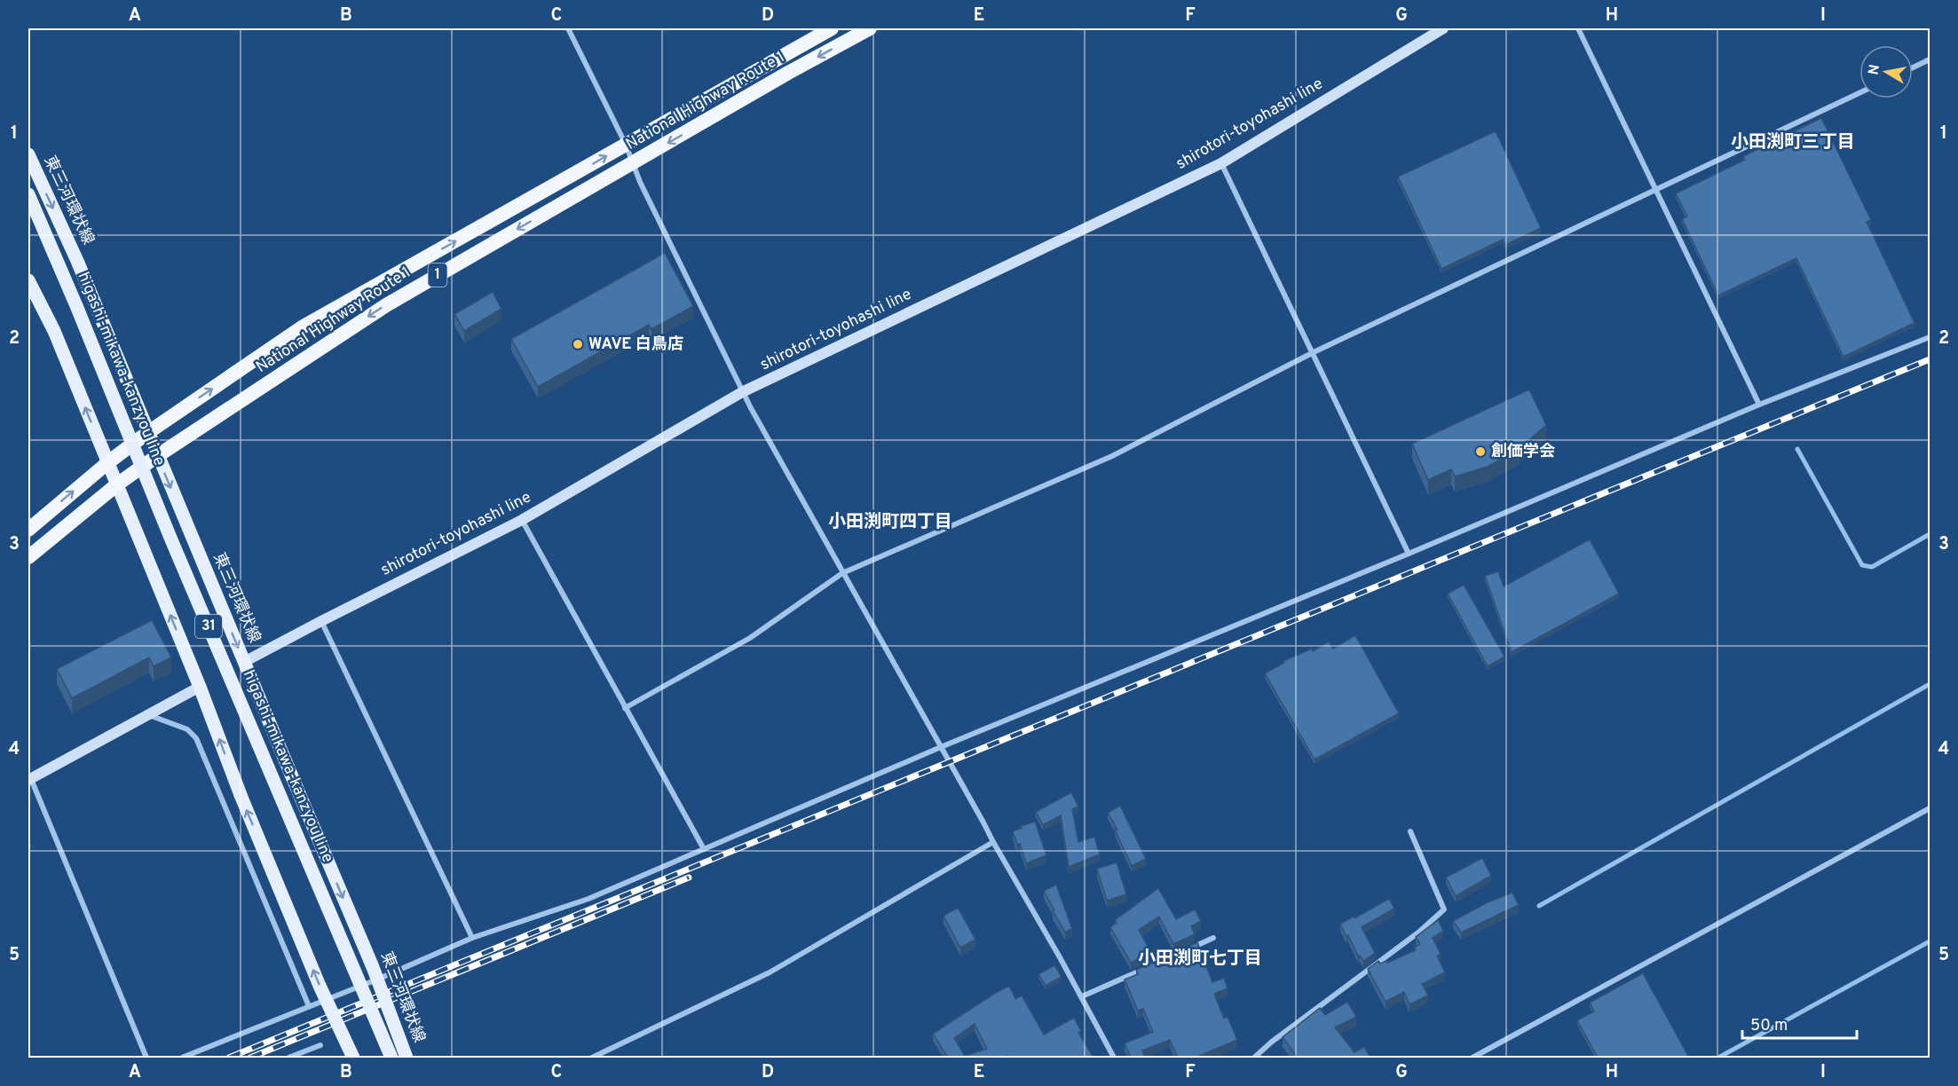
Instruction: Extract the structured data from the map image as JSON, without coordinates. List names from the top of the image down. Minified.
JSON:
{"streets":{"highway":["National Highway Route 1","1"],"main road":["shirotori-toyohashi line","東三河環状線","higashi-mikawa-kanzyou line","31"]},"crossings":[["National Highway Route 1","東三河環状線"],["National Highway Route 1","31"],["shirotori-toyohashi line","東三河環状線"]],"districts":["小田渕町三丁目","小田渕町四丁目","小田渕町七丁目"],"places":["WAVE 白鳥店","創価学会"],"scale_bar":"50 m","north":"left","grid":{"columns":["A","B","C","D","E","F","G","H","I"],"rows":["1","2","3","4","5"]}}
